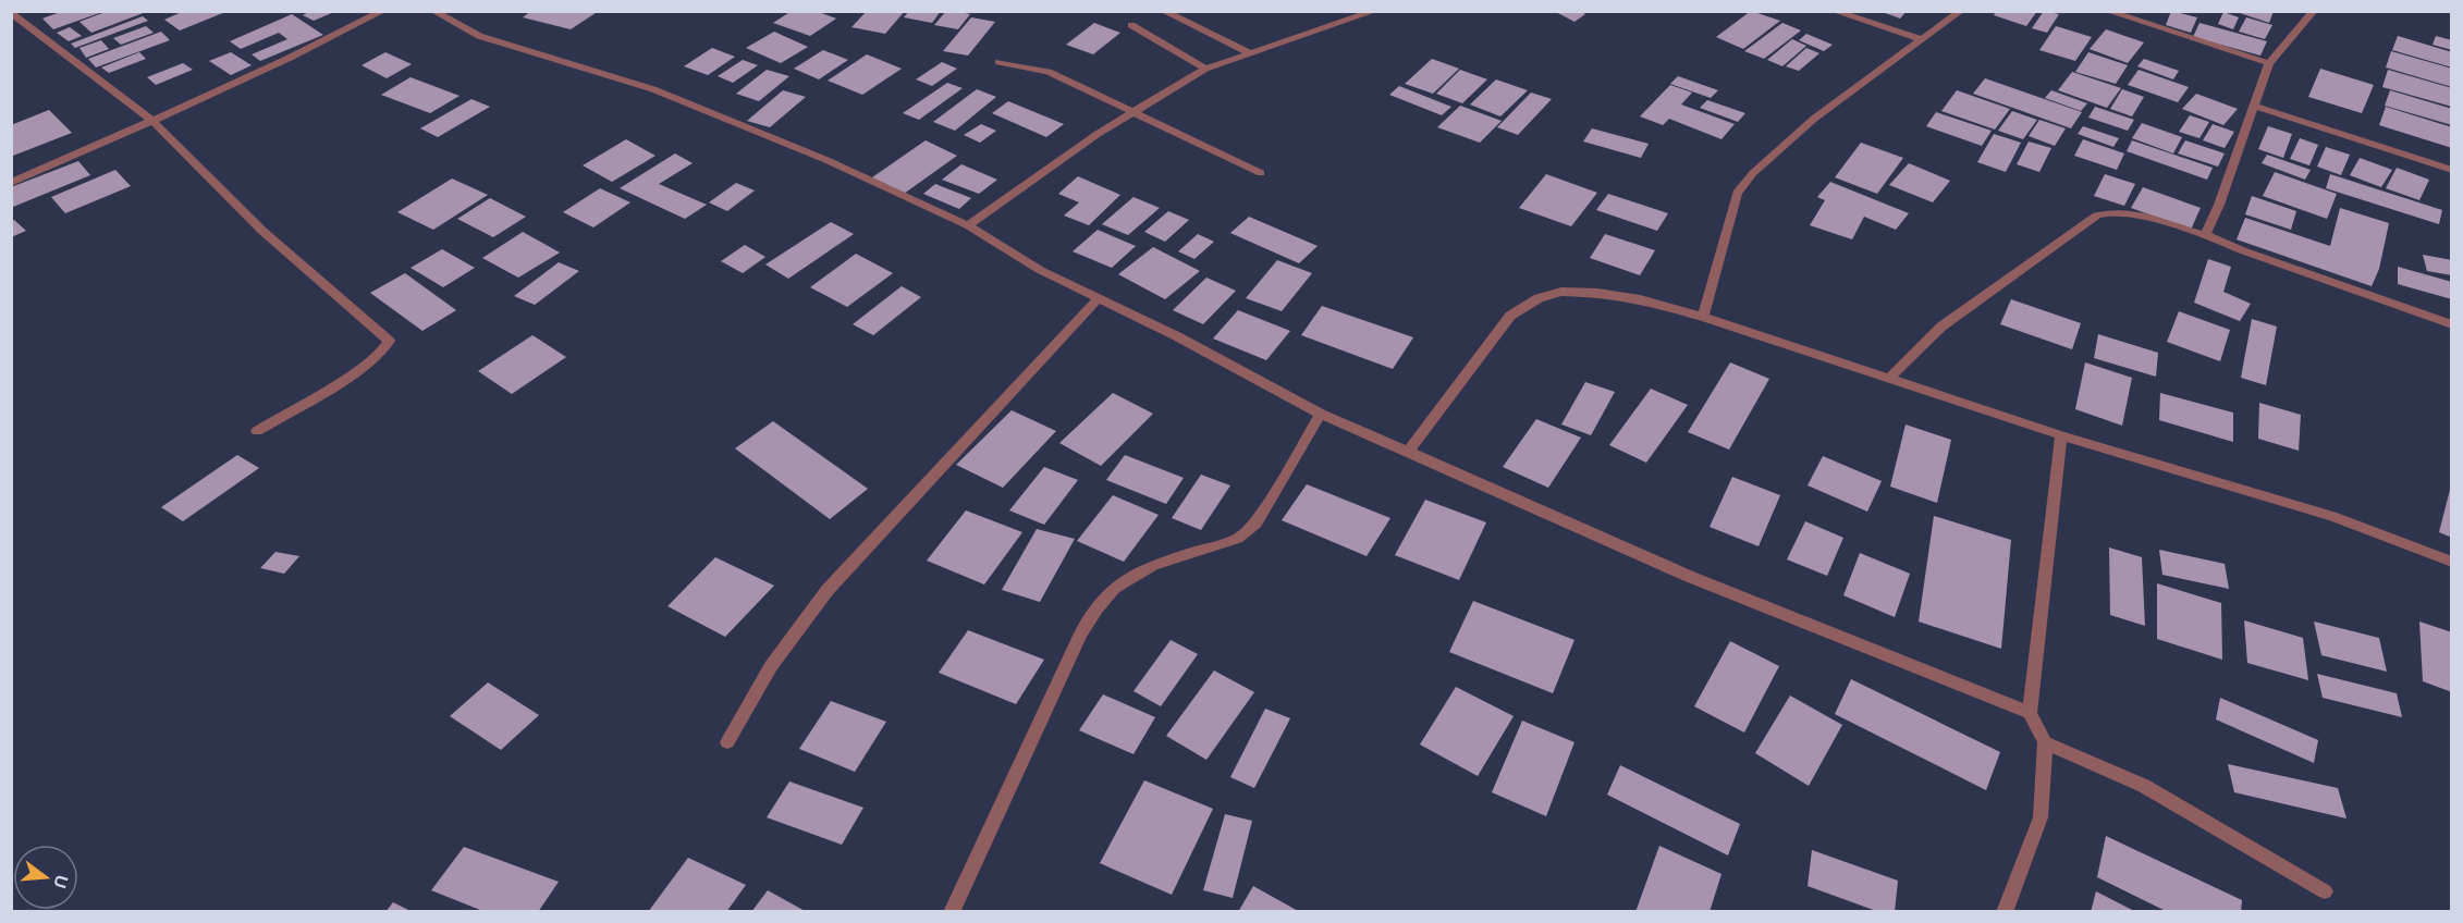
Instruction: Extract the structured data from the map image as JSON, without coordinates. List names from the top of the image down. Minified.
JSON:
{"north":"right"}
